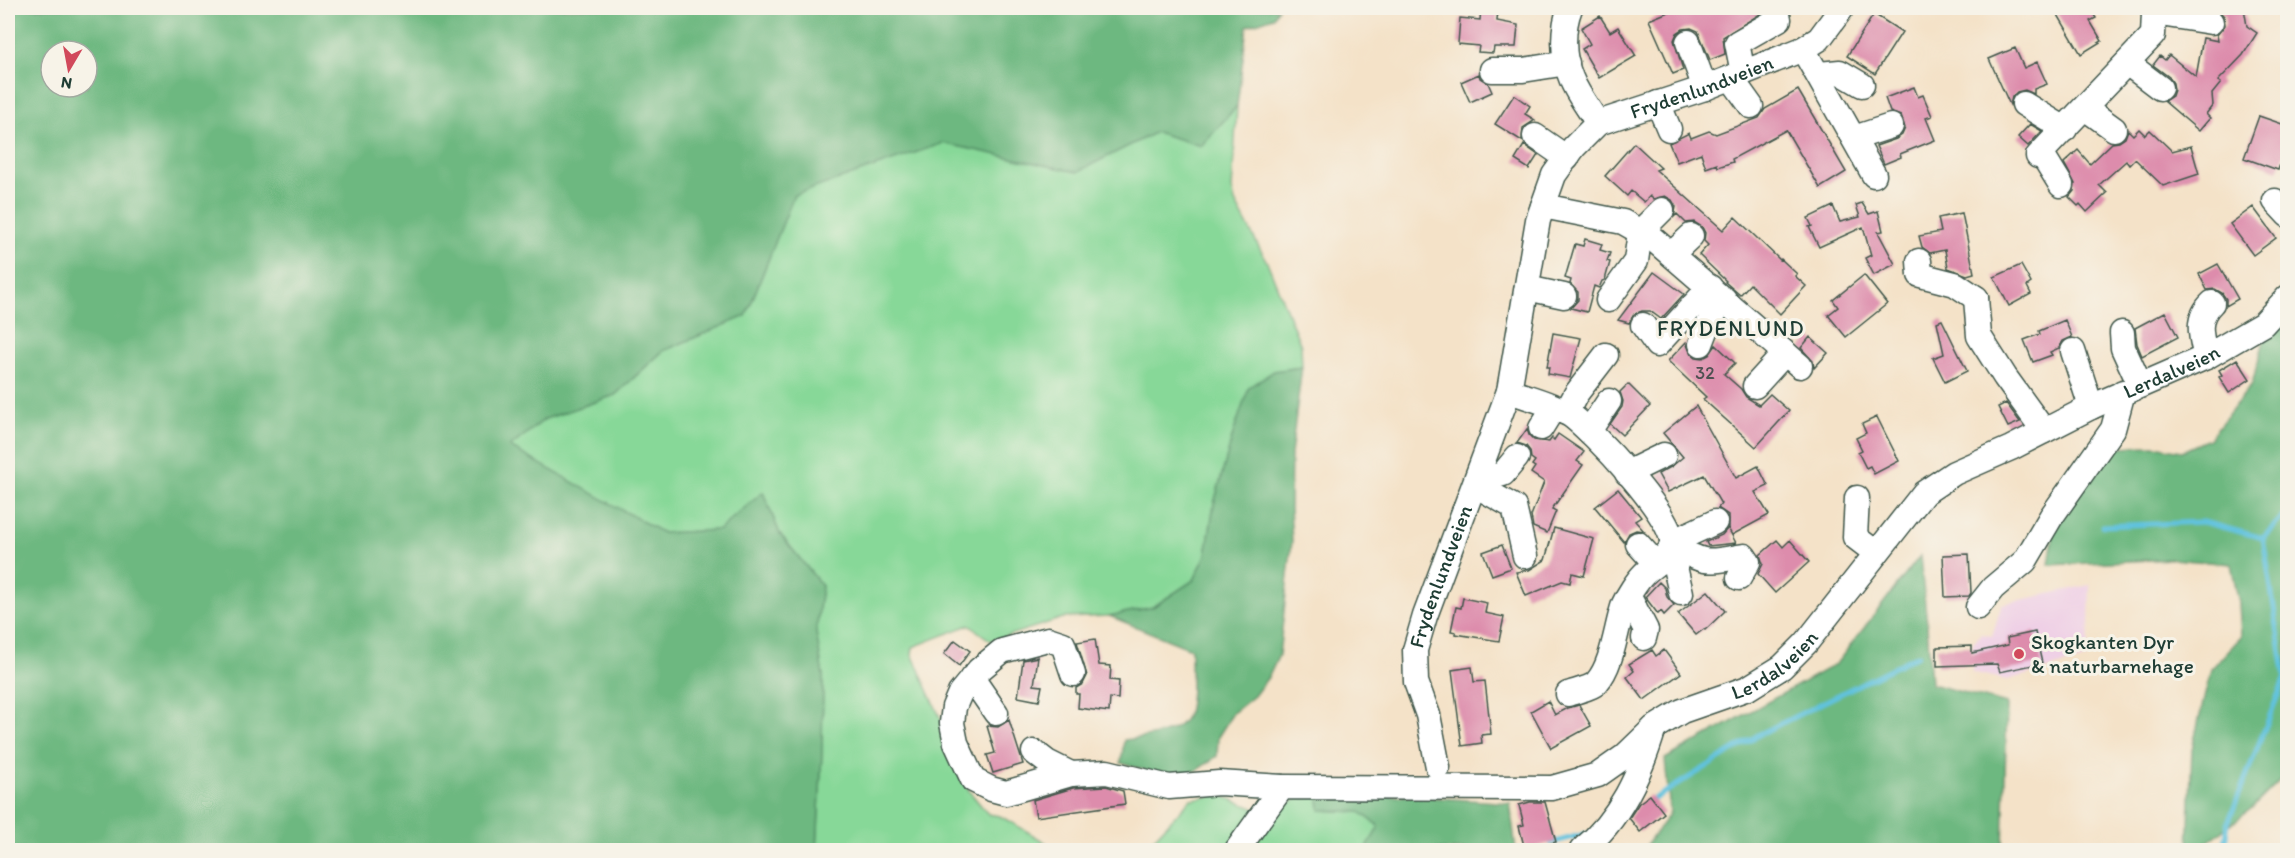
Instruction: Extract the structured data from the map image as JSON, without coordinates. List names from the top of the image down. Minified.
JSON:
{"streets":{"street":["Frydenlundveien","Lerdalveien"]},"crossings":[["Frydenlundveien","Lerdalveien"]],"districts":["FRYDENLUND"],"places":["Skogkanten Dyr & naturbarnehage"],"house_numbers":["32"],"north":"bottom"}
